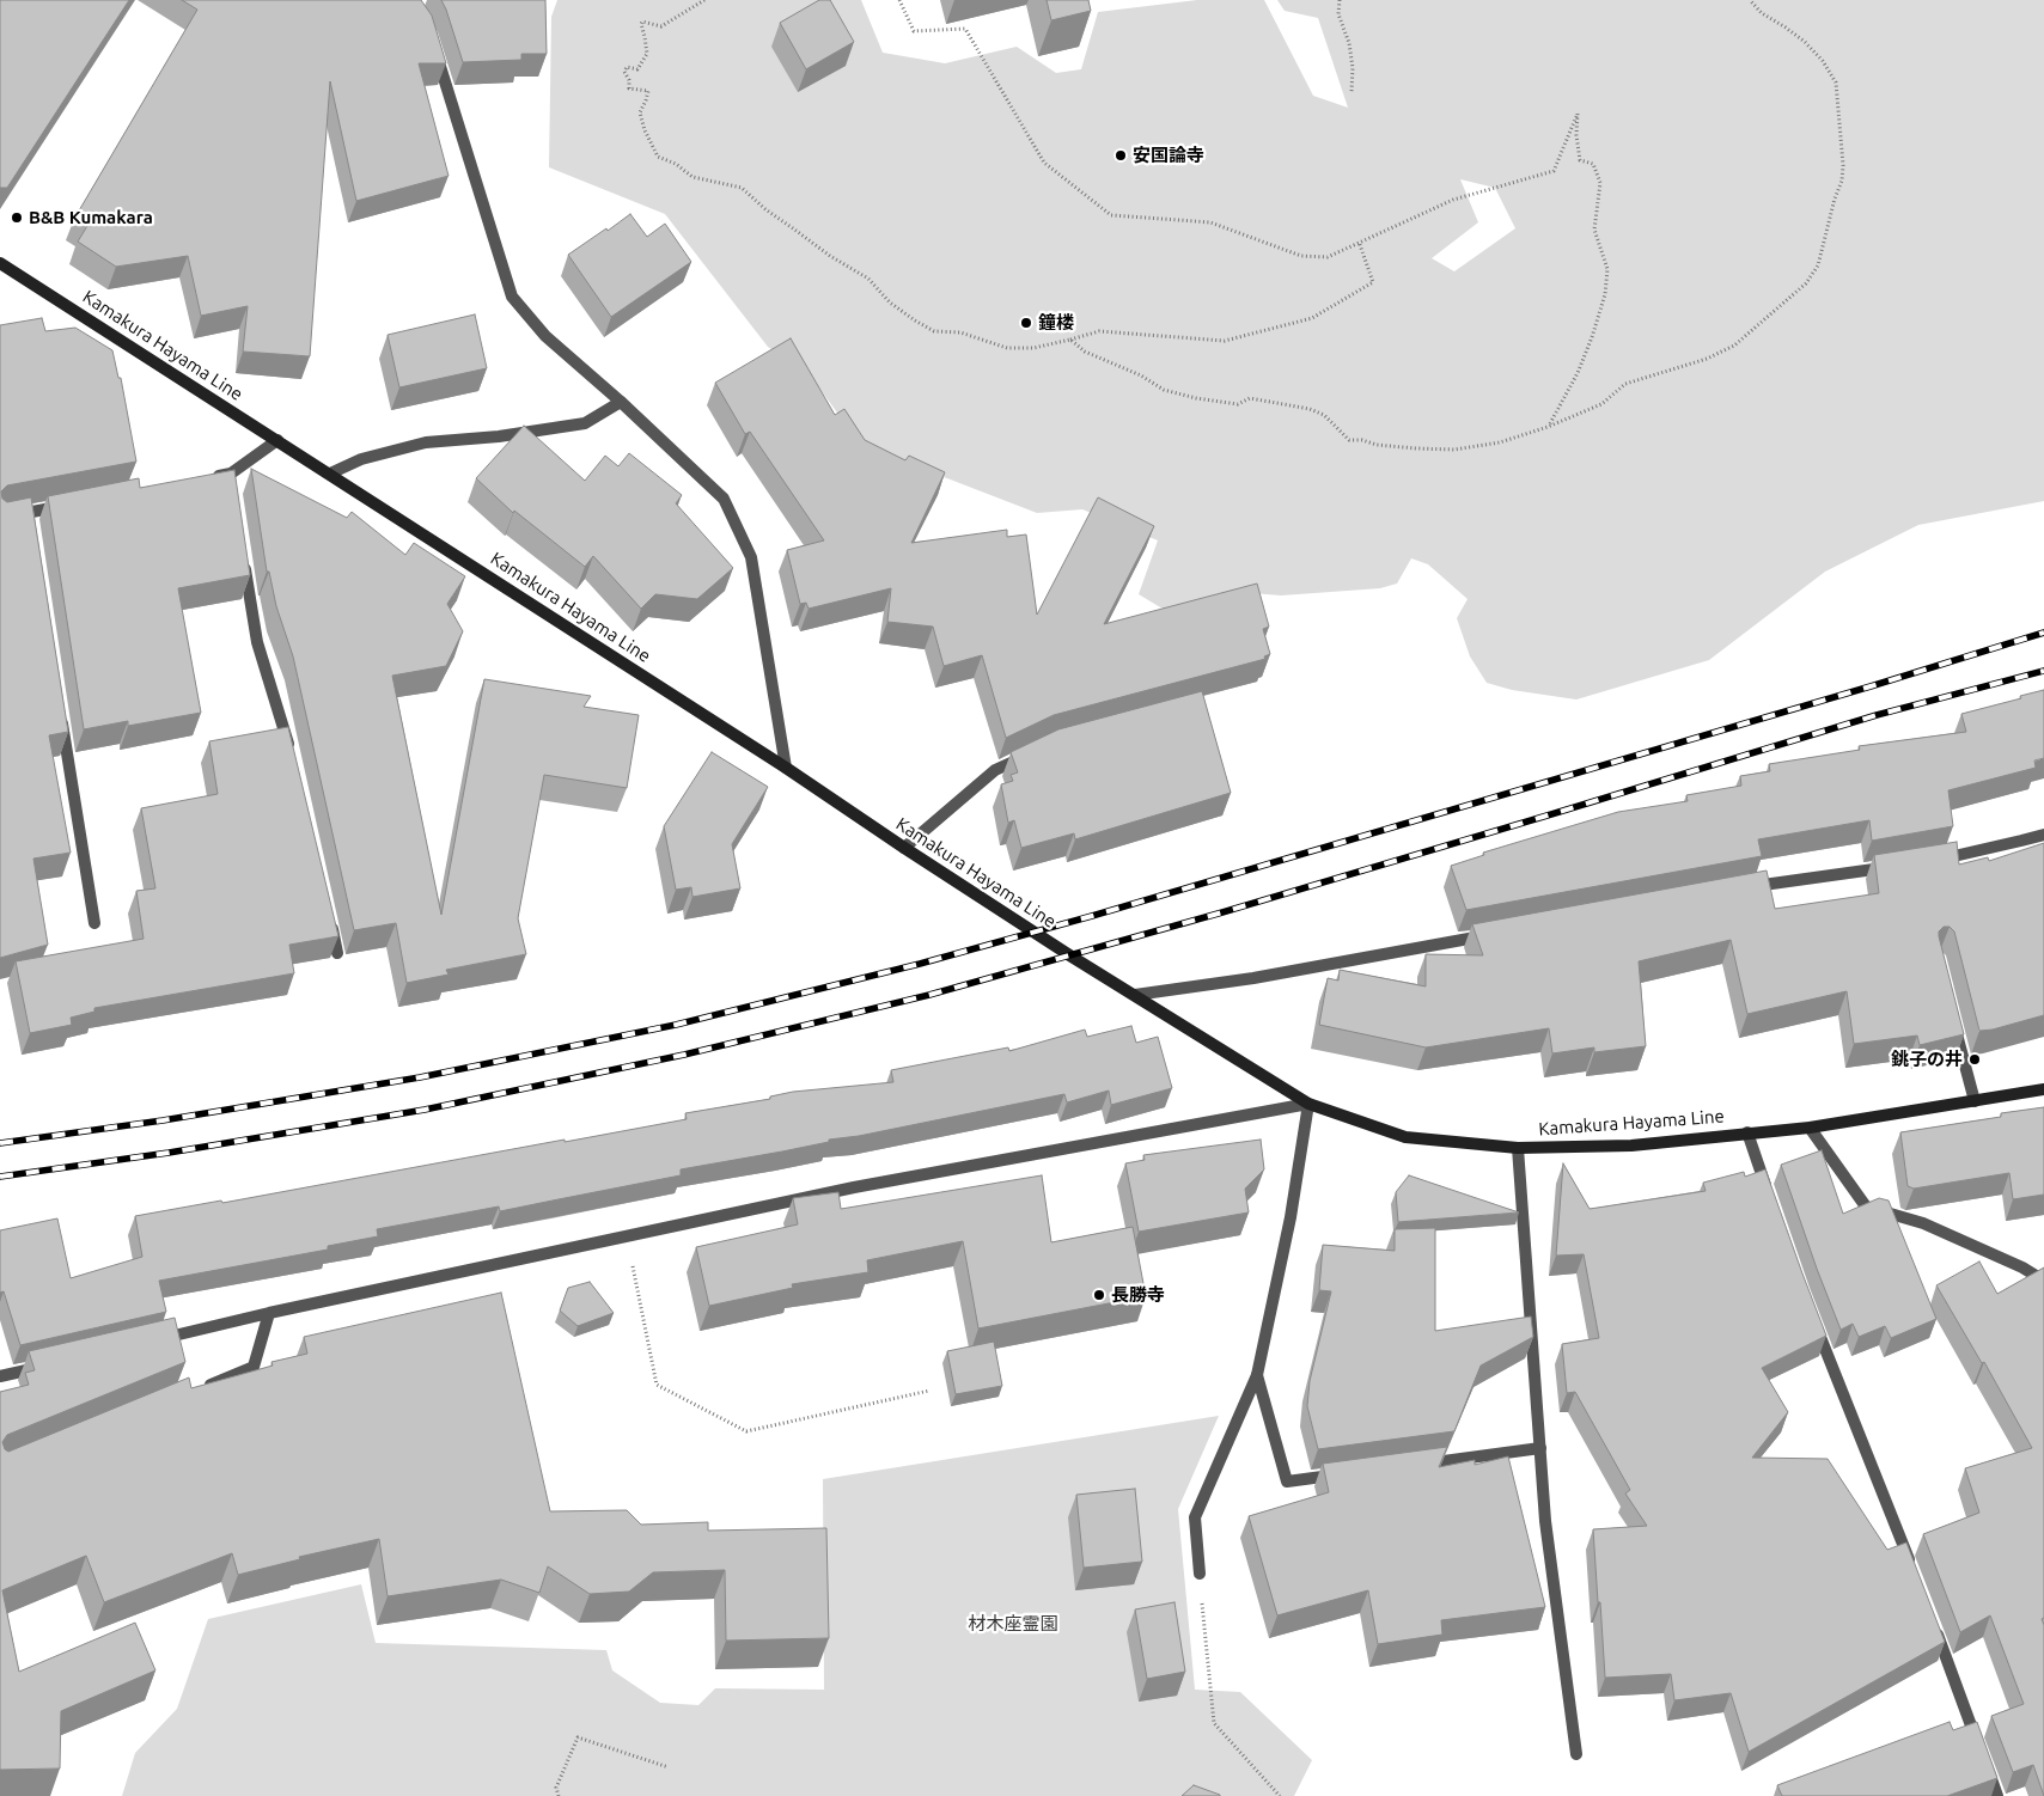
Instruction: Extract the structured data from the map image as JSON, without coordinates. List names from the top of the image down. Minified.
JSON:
{"streets":{"main road":["Kamakura Hayama Line"]},"parks":["材木座霊園"],"places":["安国論寺","B&B Kumakara","鐘楼","銚子の井","長勝寺"]}
